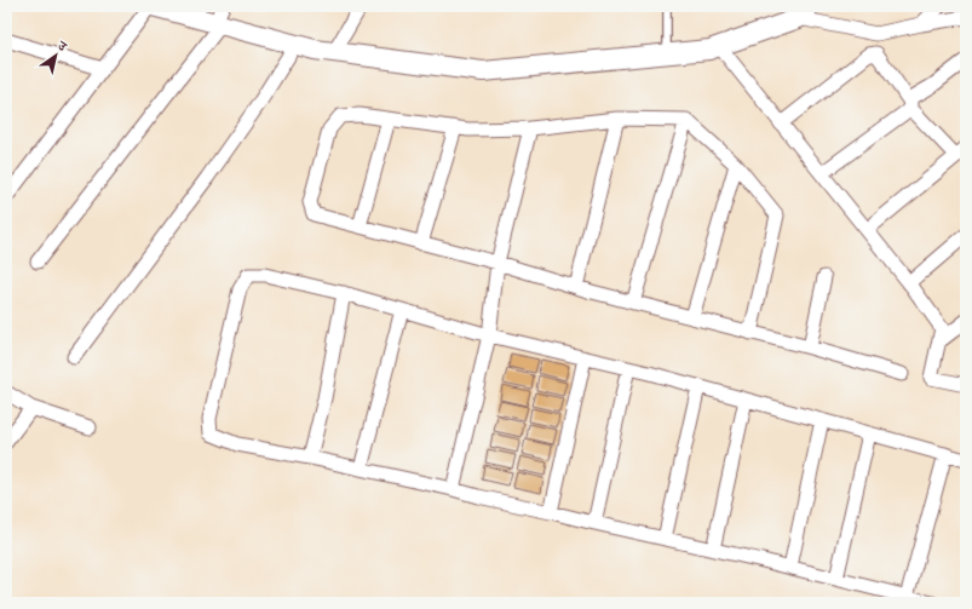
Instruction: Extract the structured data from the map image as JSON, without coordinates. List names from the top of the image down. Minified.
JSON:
{"north":"top right"}
